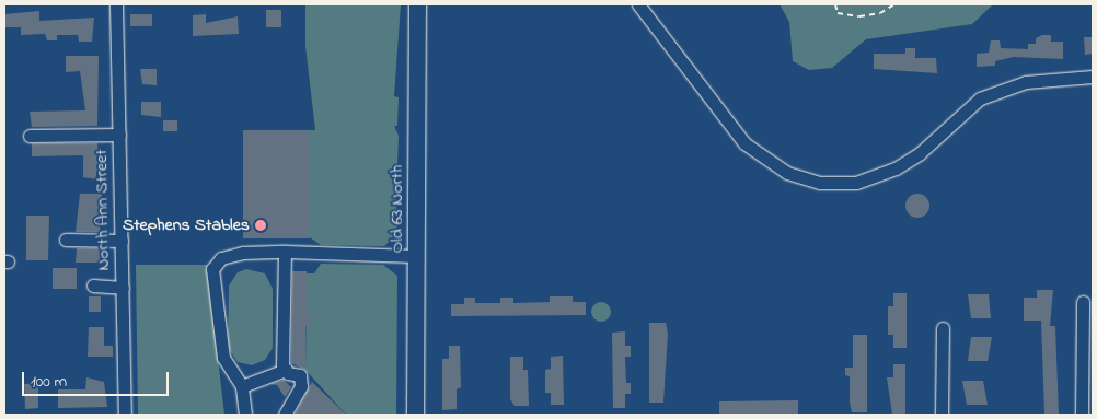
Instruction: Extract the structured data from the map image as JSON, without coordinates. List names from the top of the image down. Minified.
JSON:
{"streets":{"main road":["Old 63 North"],"street":["North Ann Street"]},"places":["Stephens Stables"],"scale_bar":"100 m"}
